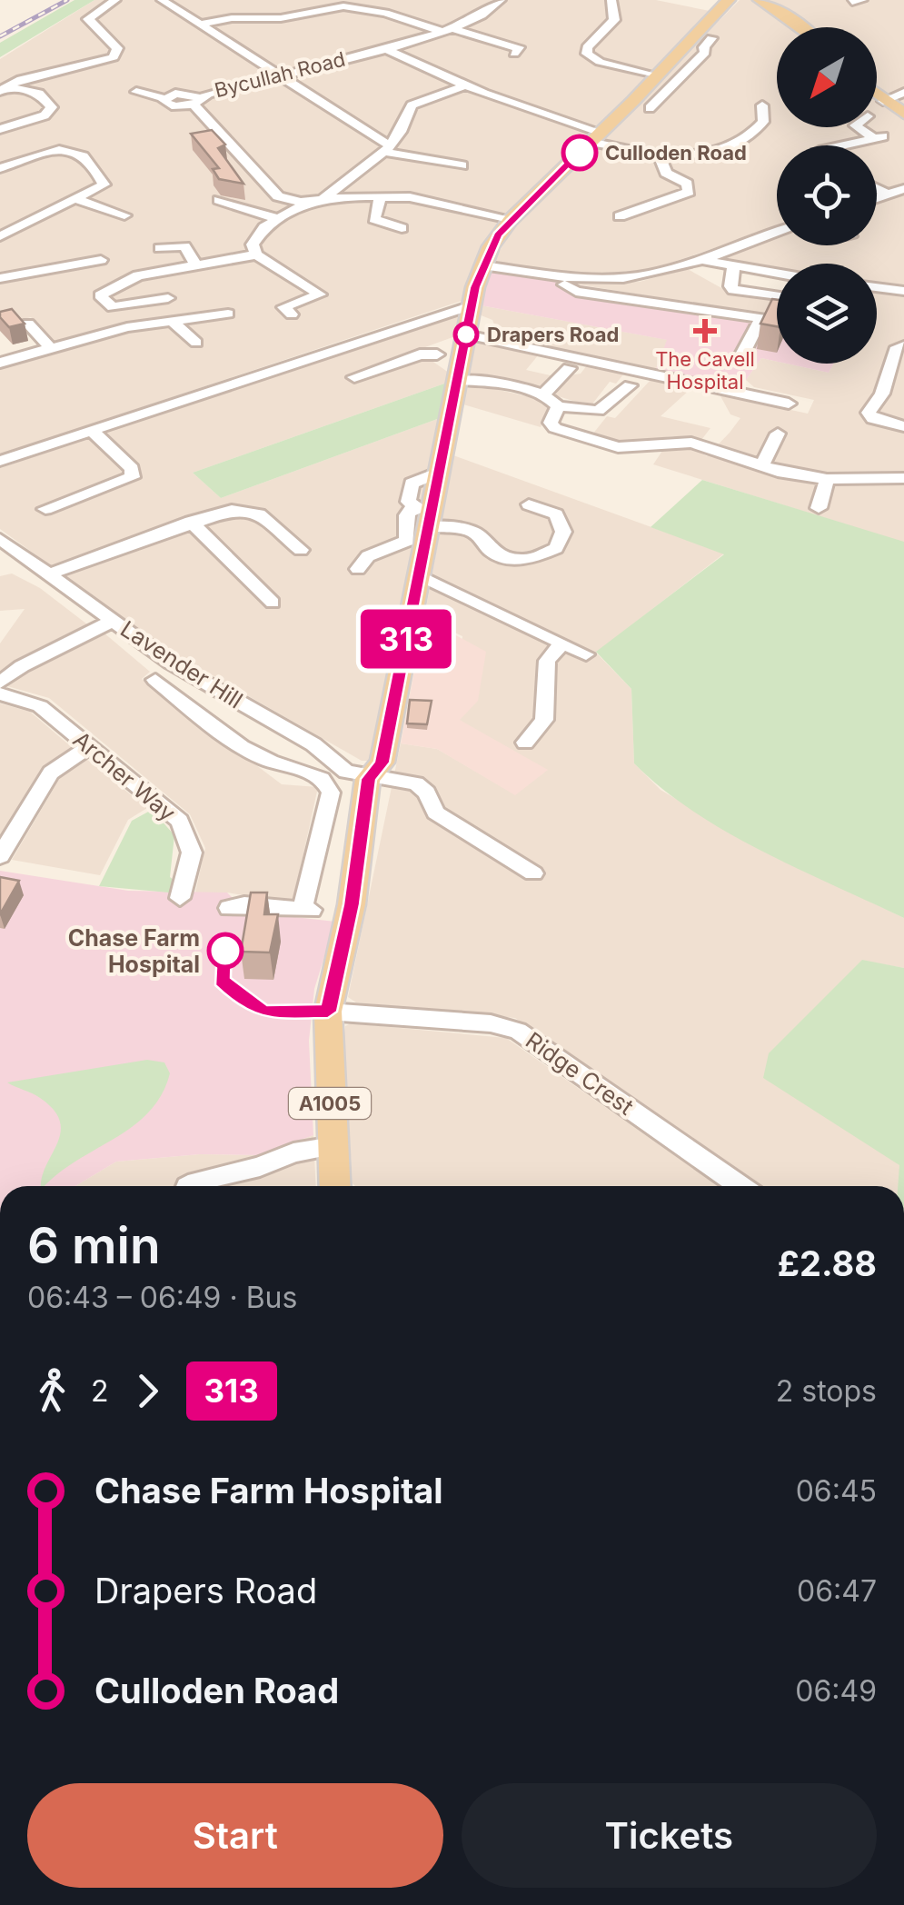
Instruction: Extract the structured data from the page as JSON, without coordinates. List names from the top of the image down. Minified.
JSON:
{"streets":{"main road":["A1005"],"street":["Bycullah Road","Lavender Hill","Archer Way","Ridge Crest"]},"crossings":[["Bycullah Road","A1005"],["Lavender Hill","A1005"],["Ridge Crest","A1005"]],"places":{"other":["Culloden Road","Drapers Road","Chase Farm Hospital"],"health":["The Cavell Hospital"]},"lines":["bus line 313"],"north":"bottom left","page":{"on_map":"313","heading":["6 min","06:43 – 06:49 · Bus","£2.88"],"legs":["2","313","2 stops"],"list":[{"name":"Chase Farm Hospital","value":"06:45"},{"name":"Drapers Road","value":"06:47"},{"name":"Culloden Road","value":"06:49"}],"buttons":["Start","Tickets"]}}
